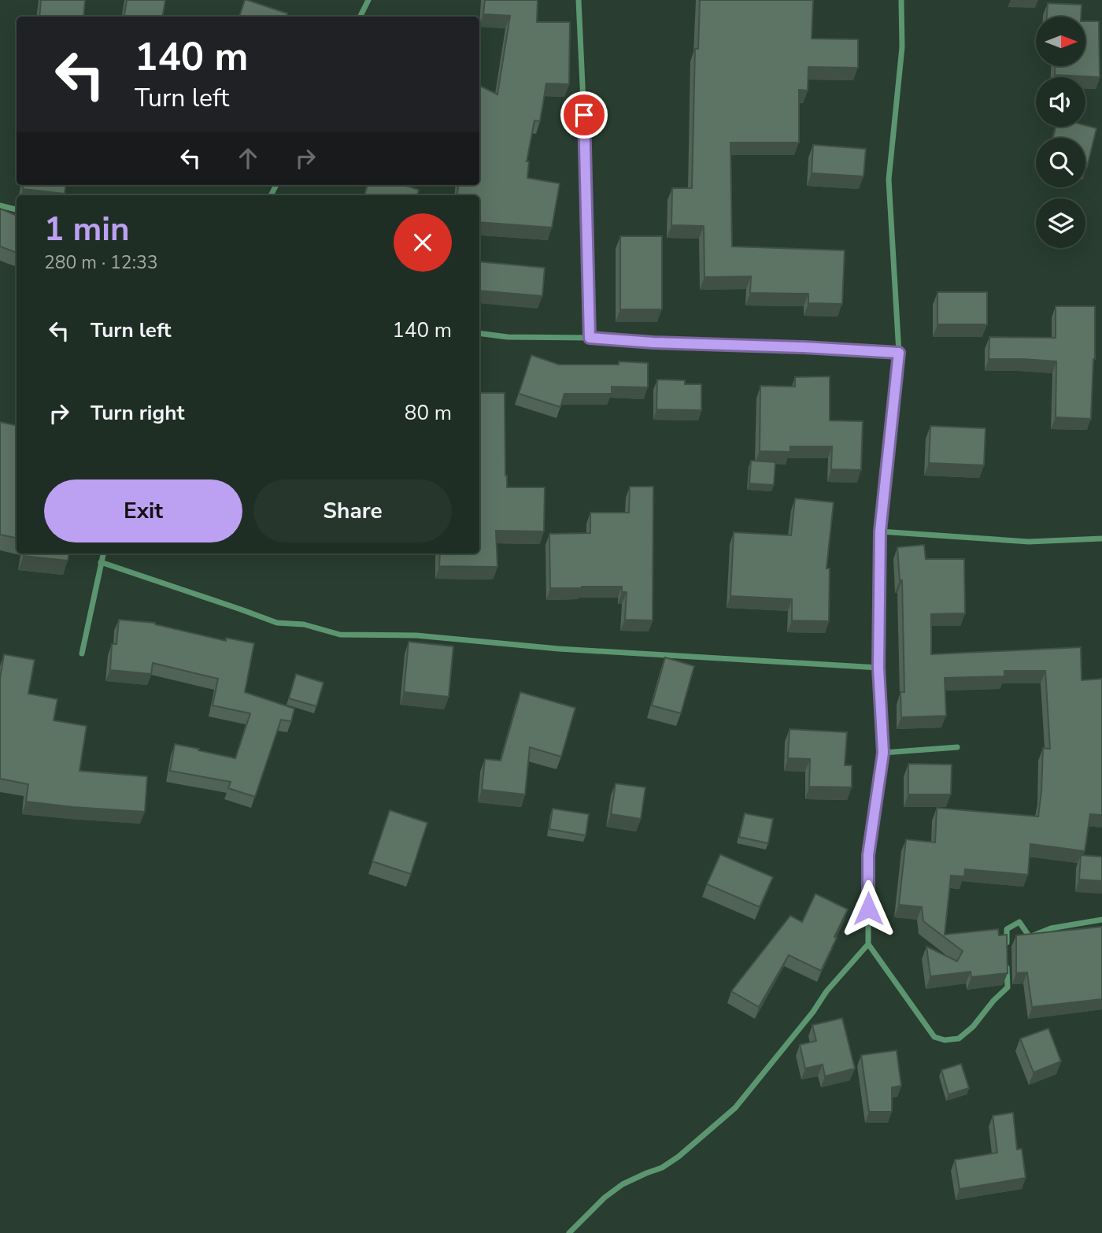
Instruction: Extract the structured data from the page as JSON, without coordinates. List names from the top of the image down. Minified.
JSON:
{"north":"right","page":{"turn":["140 m","Turn left"],"heading":["1 min","280 m · 12:33"],"list":[{"name":"Turn left","value":"140 m"},{"name":"Turn right","value":"80 m"}],"buttons":["Exit","Share"]}}
